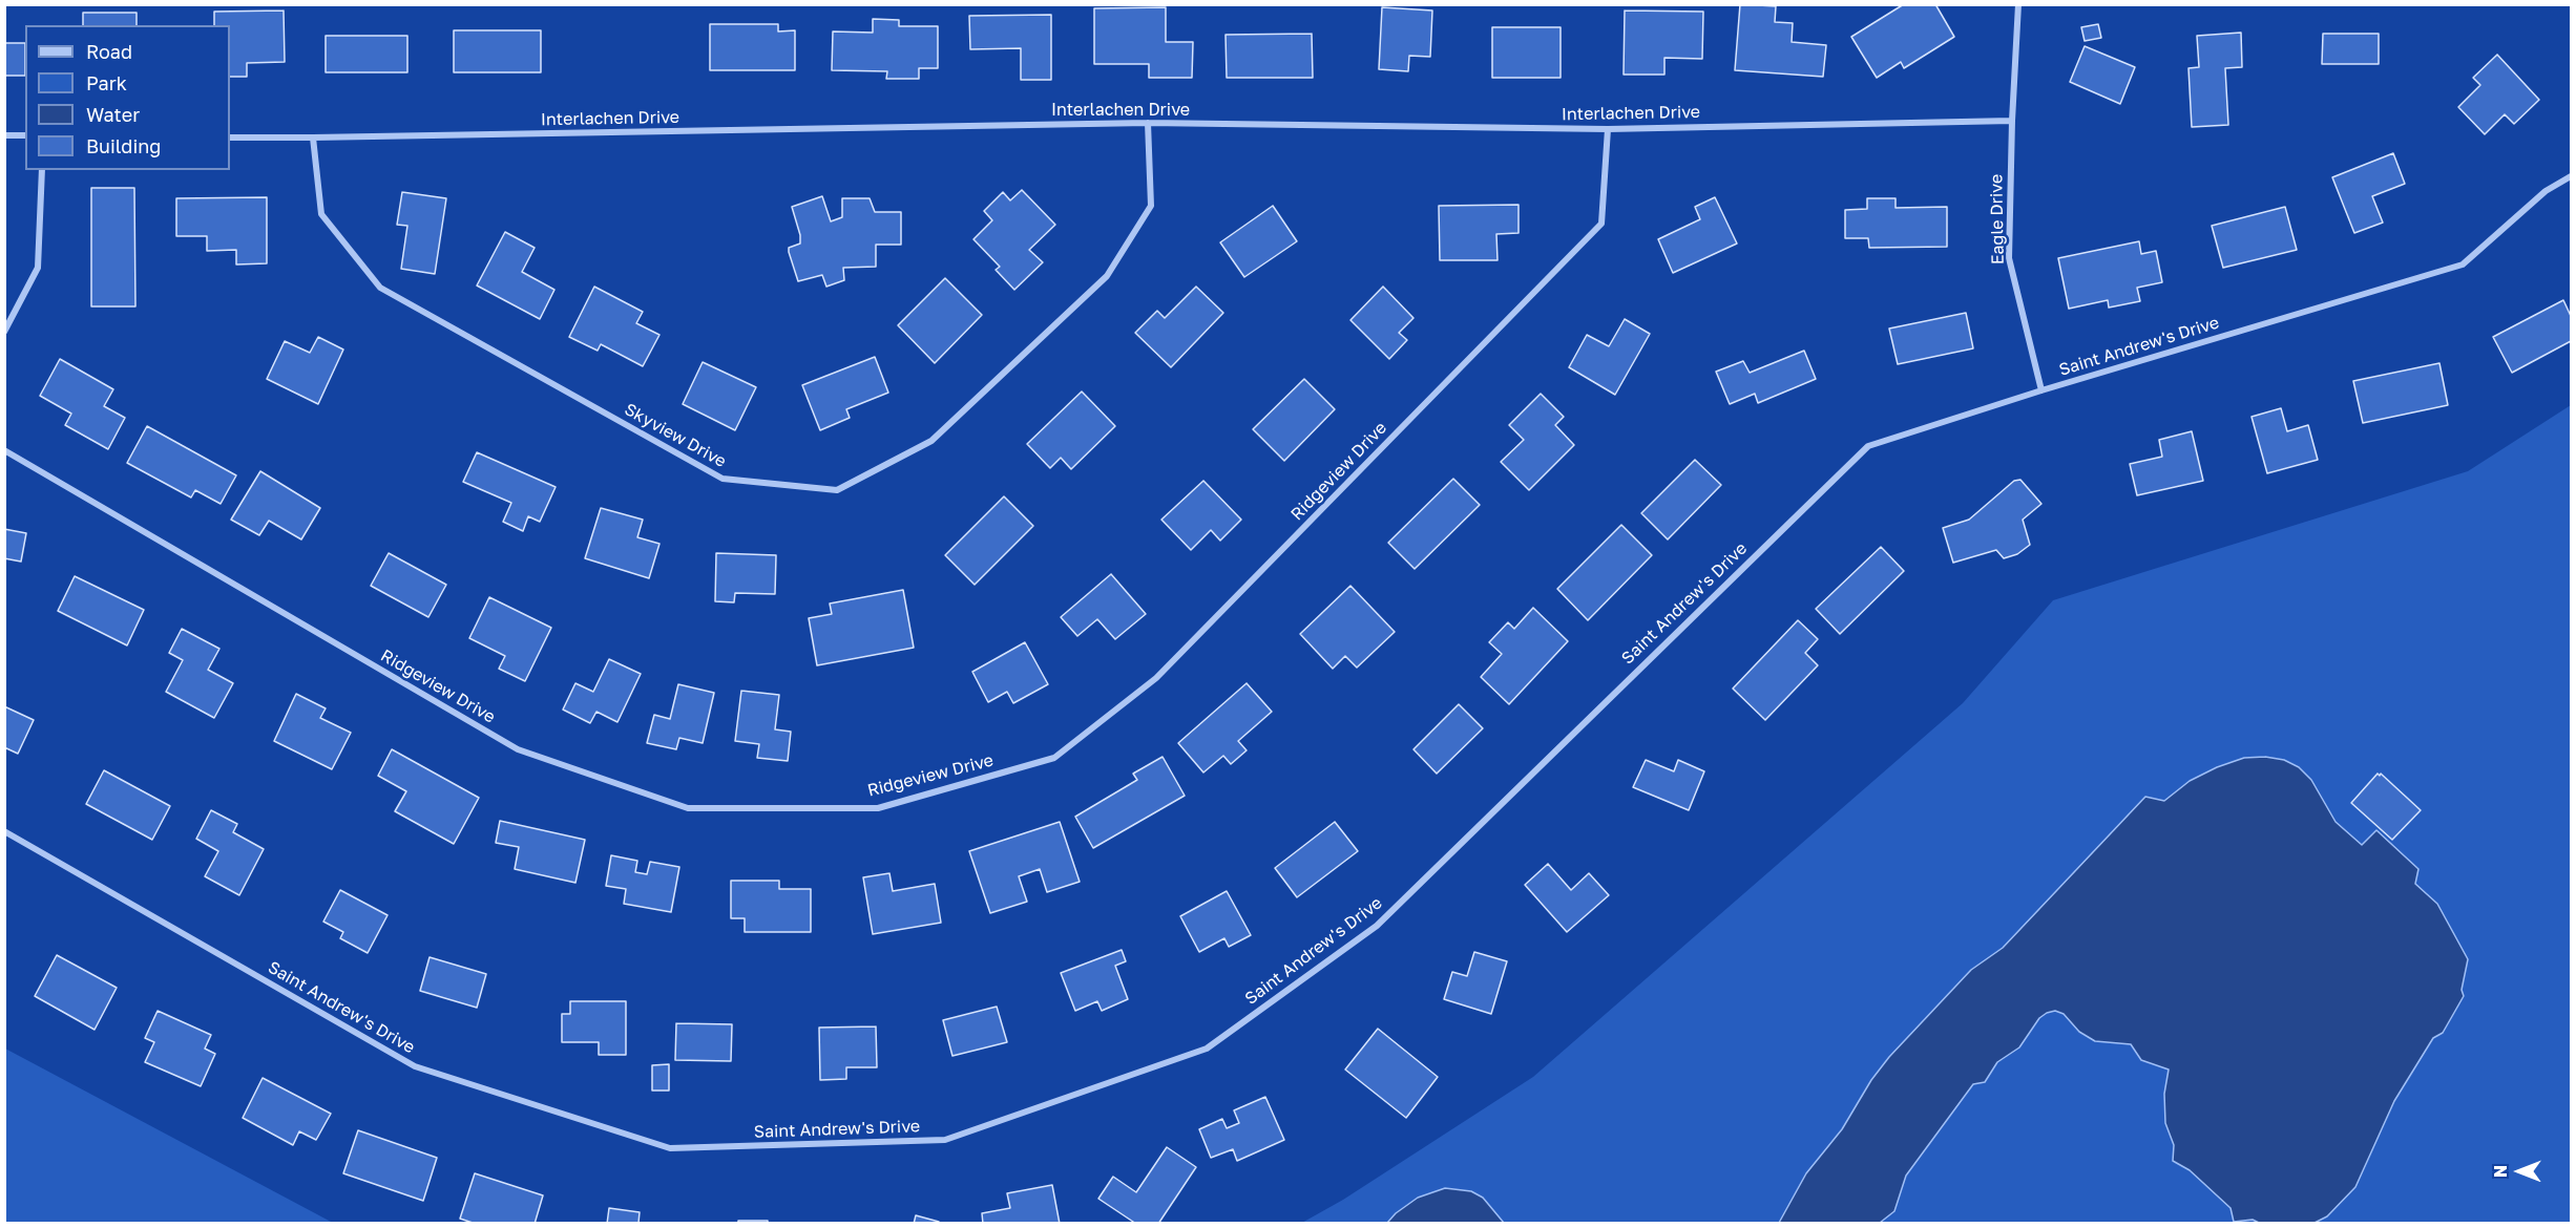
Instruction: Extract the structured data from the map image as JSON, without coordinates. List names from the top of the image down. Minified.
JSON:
{"streets":{"street":["Interlachen Drive","Eagle Drive","Saint Andrew's Drive","Skyview Drive","Ridgeview Drive"]},"crossings":[["Interlachen Drive","Eagle Drive"],["Interlachen Drive","Skyview Drive"],["Interlachen Drive","Ridgeview Drive"],["Eagle Drive","Saint Andrew's Drive"]],"legend":["Road","Park","Water","Building"],"north":"left"}
